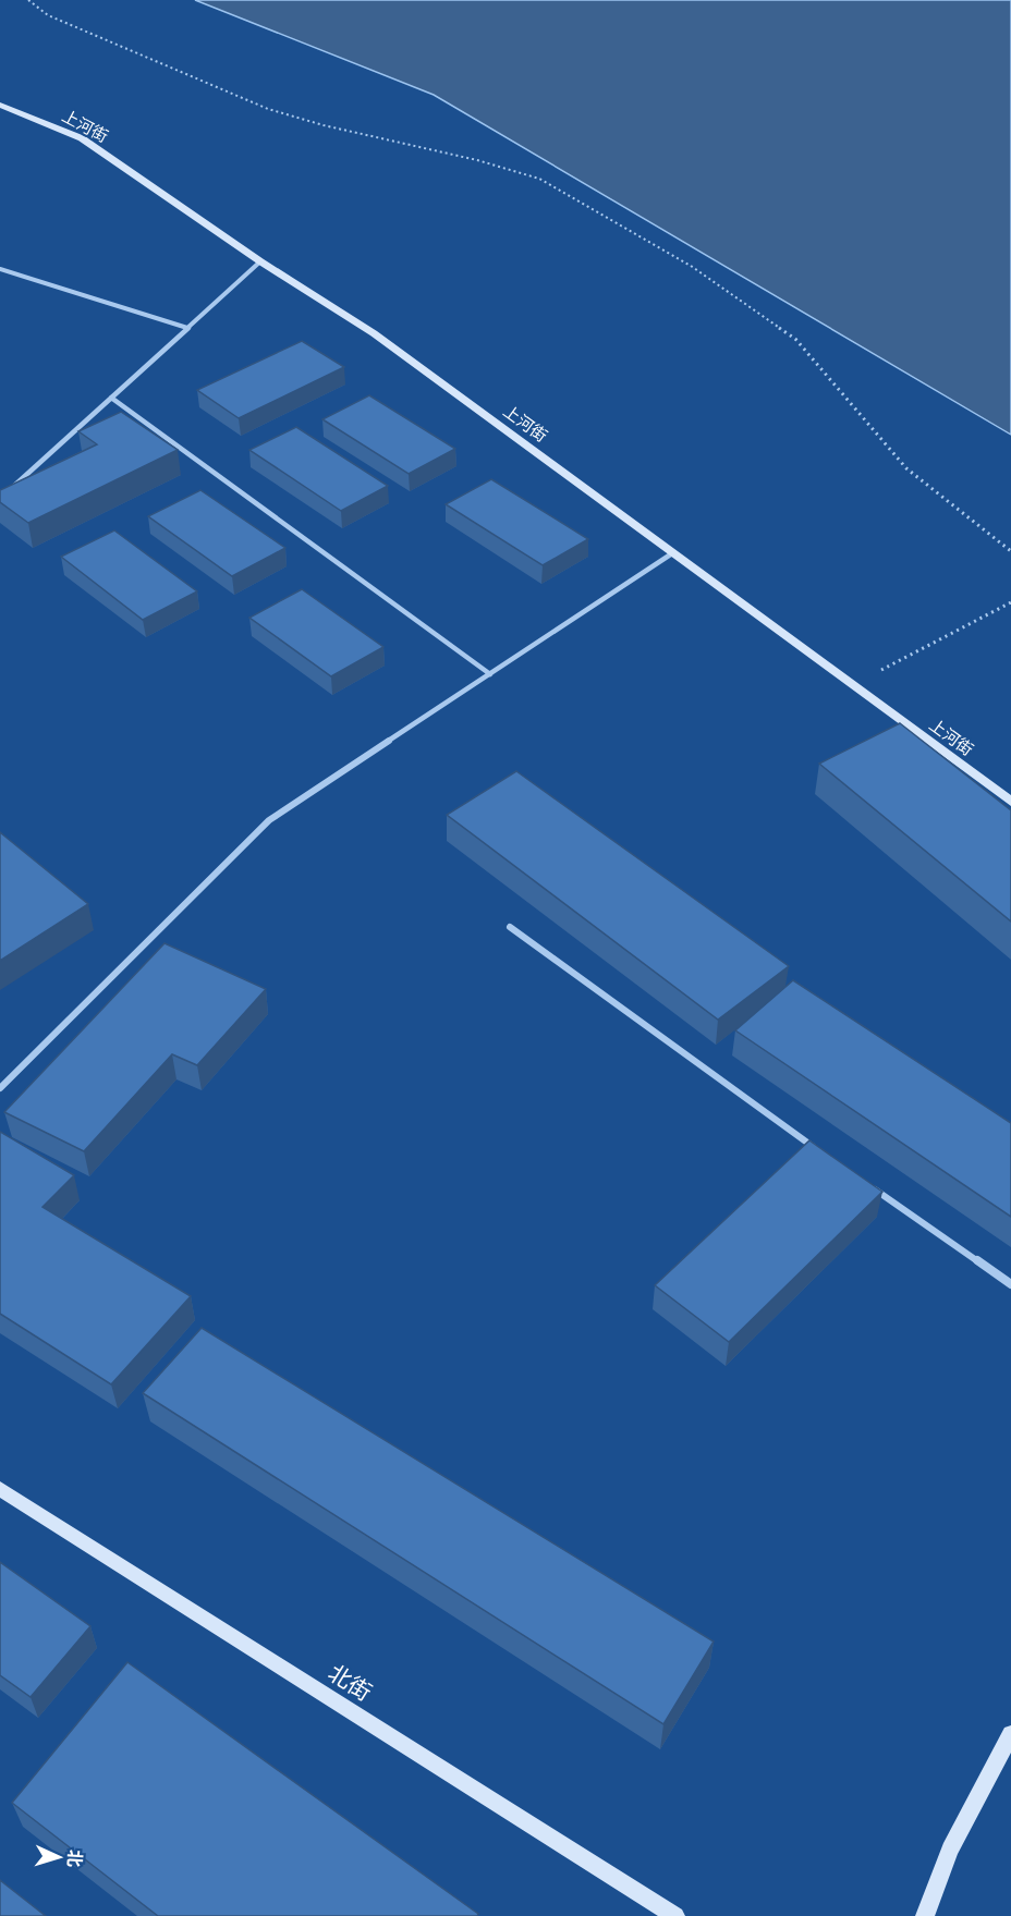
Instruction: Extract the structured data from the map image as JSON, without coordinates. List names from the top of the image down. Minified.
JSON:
{"streets":{"street":["上河街","北街"]},"north":"right"}
